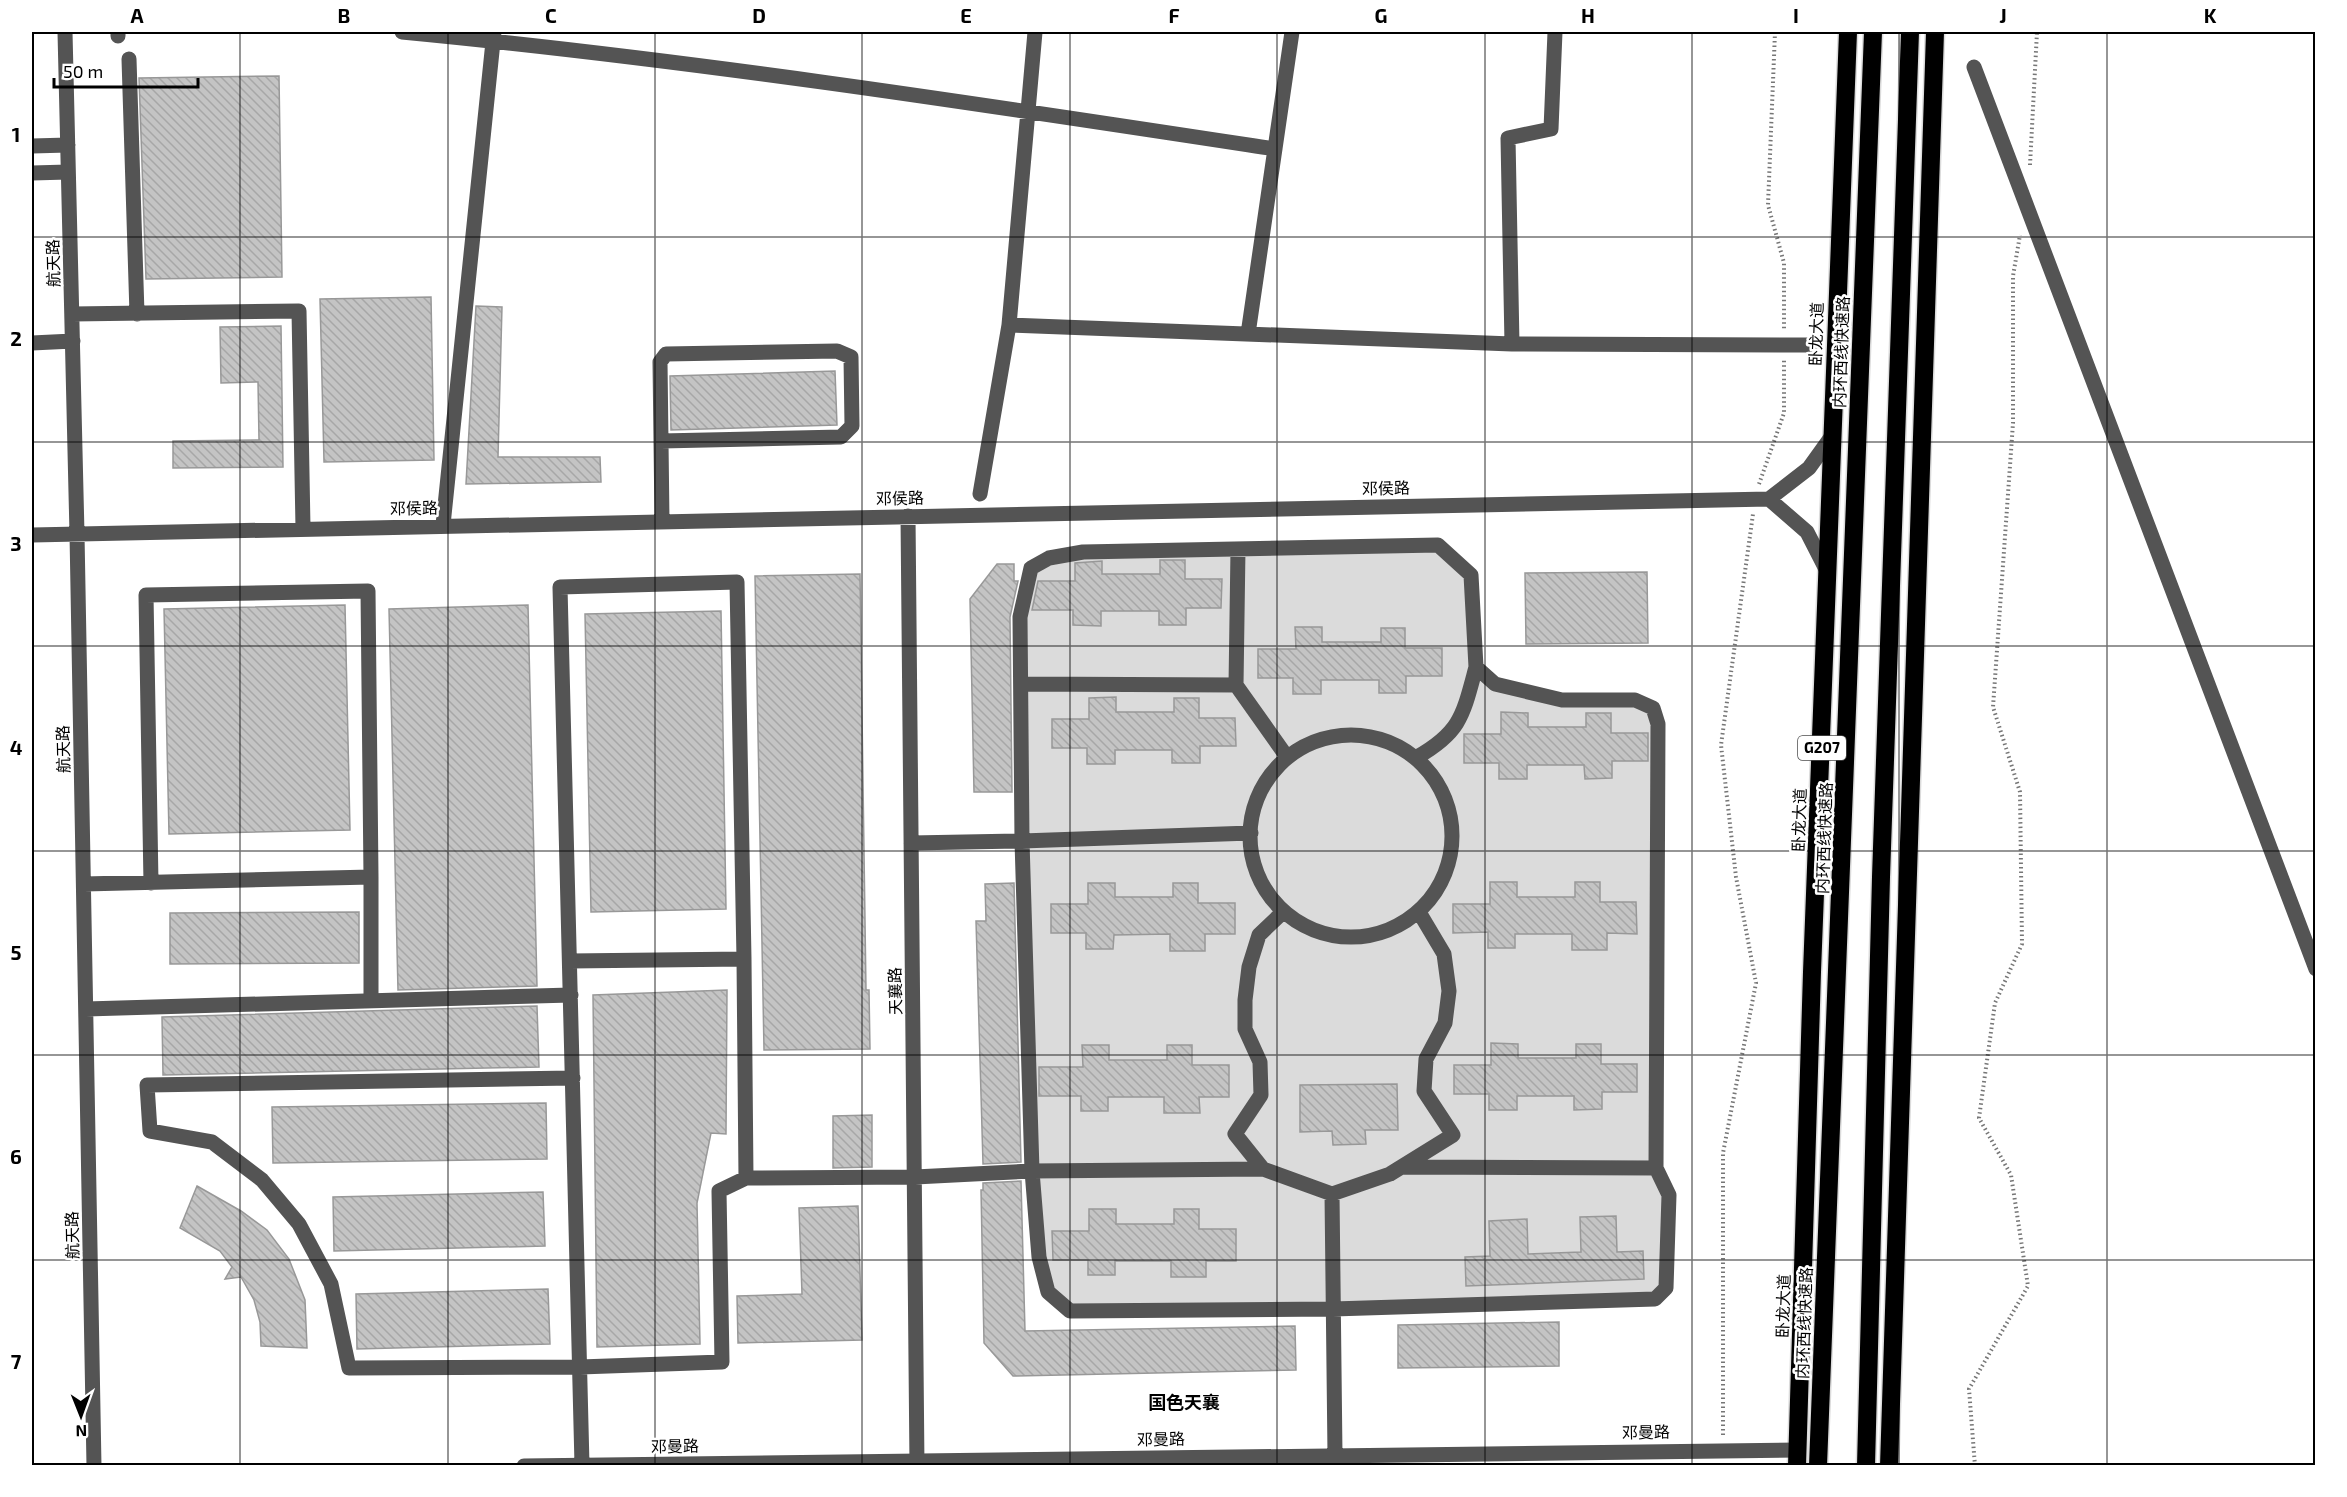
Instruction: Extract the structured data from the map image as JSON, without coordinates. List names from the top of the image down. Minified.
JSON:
{"streets":{"highway":["卧龙大道","内环西线快速路","G207"],"street":["航天路","邓侯路","天襄路","邓曼路"]},"crossings":[["航天路","邓侯路"],["卧龙大道","邓曼路"],["邓侯路","天襄路"],["天襄路","邓曼路"]],"districts":["国色天襄"],"scale_bar":"50 m","north":"bottom","grid":{"columns":["A","B","C","D","E","F","G","H","I","J","K"],"rows":["1","2","3","4","5","6","7"]}}
